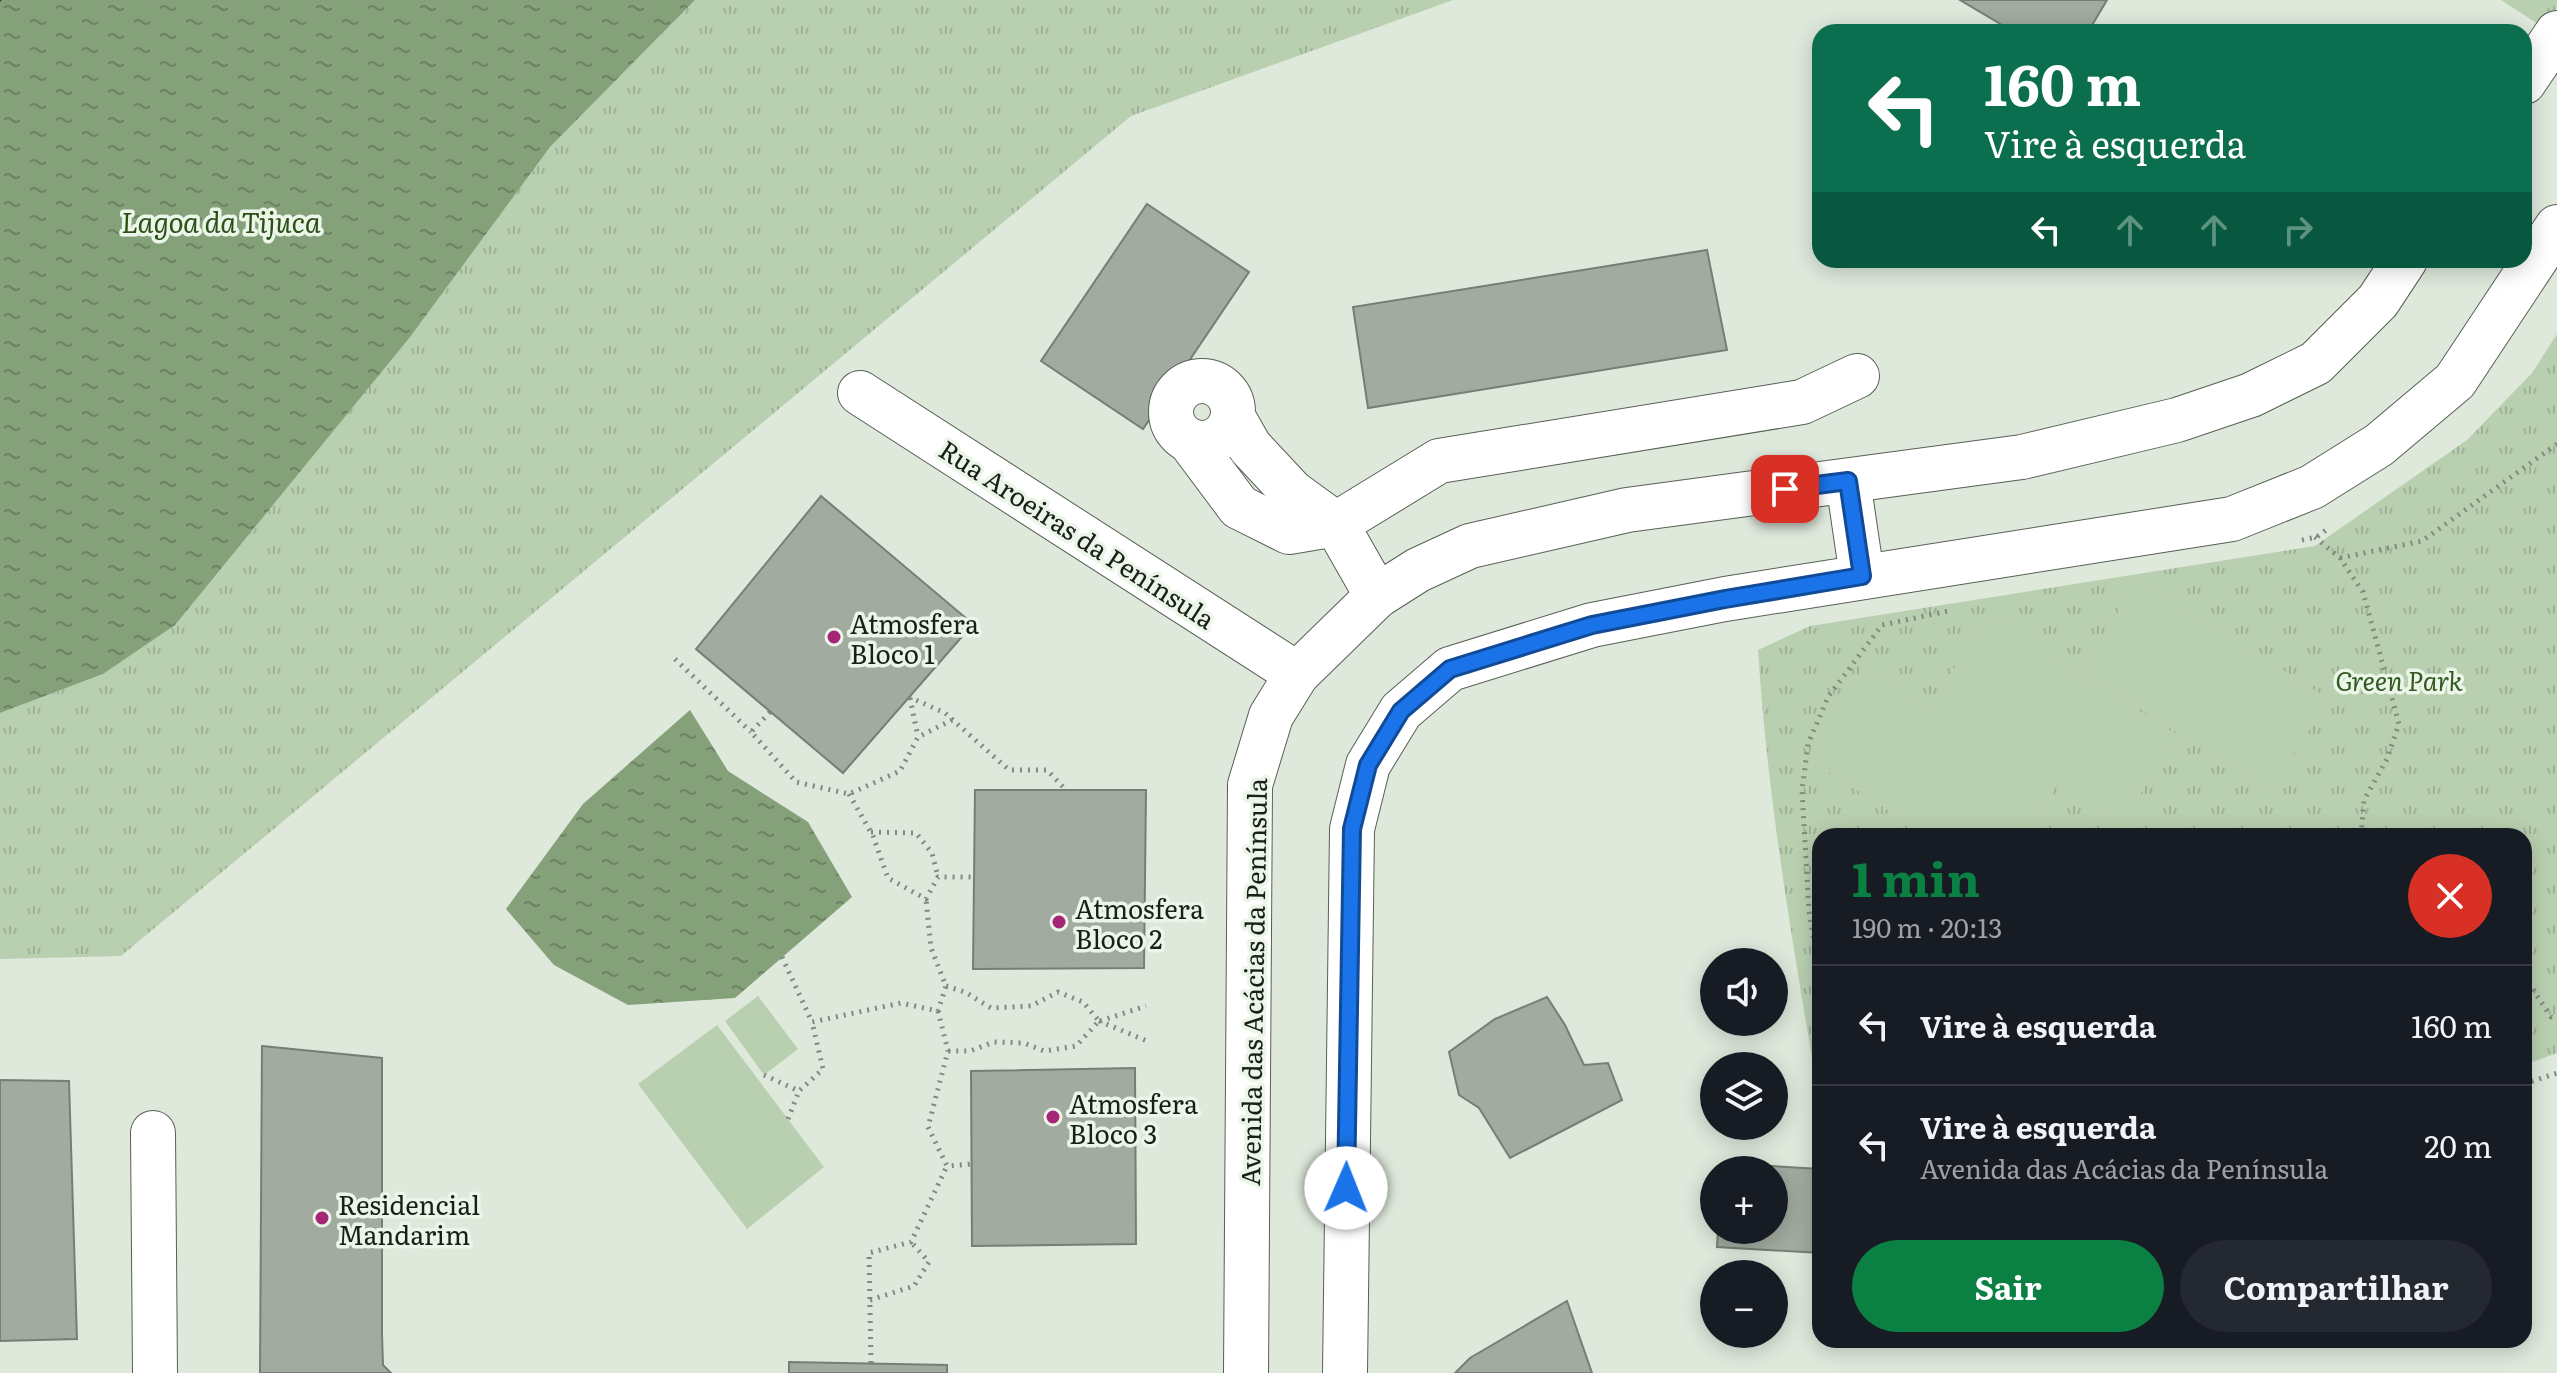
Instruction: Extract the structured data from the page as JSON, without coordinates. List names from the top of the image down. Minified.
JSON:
{"streets":{"street":["Rua Aroeiras da Península","Avenida das Acácias da Península"]},"crossings":[["Rua Aroeiras da Península","Avenida das Acácias da Península"]],"water":["Lagoa da Tijuca"],"parks":["Green Park"],"places":["Atmosfera Bloco 1","Atmosfera Bloco 2","Atmosfera Bloco 3","Residencial Mandarim"],"page":{"turn":["160 m","Vire à esquerda"],"heading":["1 min","190 m · 20:13"],"map_buttons":["+","−"],"list":[{"name":"Vire à esquerda","value":"160 m"},{"name":"Vire à esquerda","note":"Avenida das Acácias da Península","value":"20 m"}],"buttons":["Sair","Compartilhar"]}}
